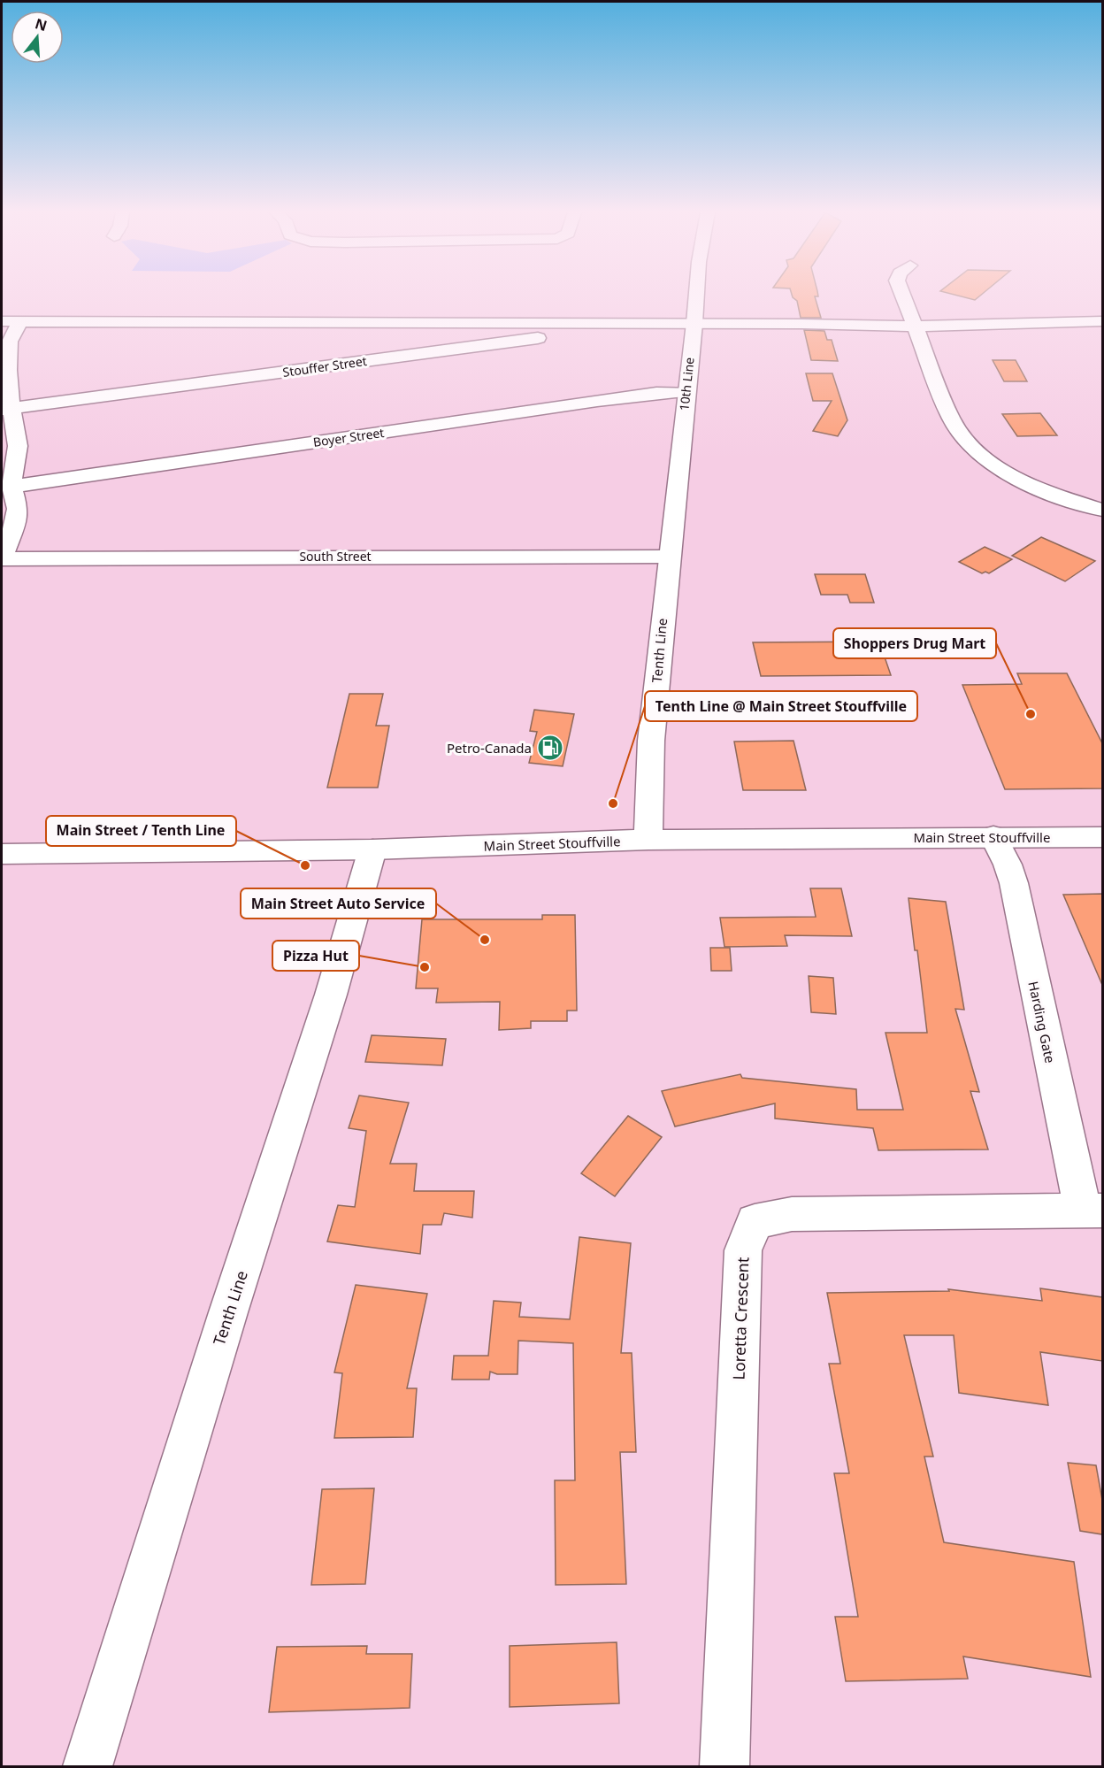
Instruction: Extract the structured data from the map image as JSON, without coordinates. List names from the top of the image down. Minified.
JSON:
{"streets":{"street":["Stouffer Street","10th Line","Boyer Street","South Street","Tenth Line","Main Street Stouffville","Harding Gate","Loretta Crescent"]},"crossings":[["10th Line","Boyer Street"],["10th Line","South Street"],["10th Line","Tenth Line"],["South Street","Tenth Line"],["Tenth Line","Main Street Stouffville"],["Main Street Stouffville","Harding Gate"],["Harding Gate","Loretta Crescent"]],"places":{"other":["Shoppers Drug Mart","Tenth Line @ Main Street Stouffville","Main Street / Tenth Line","Main Street Auto Service","Pizza Hut"],"fuel station":["Petro-Canada"]},"north":"top"}
